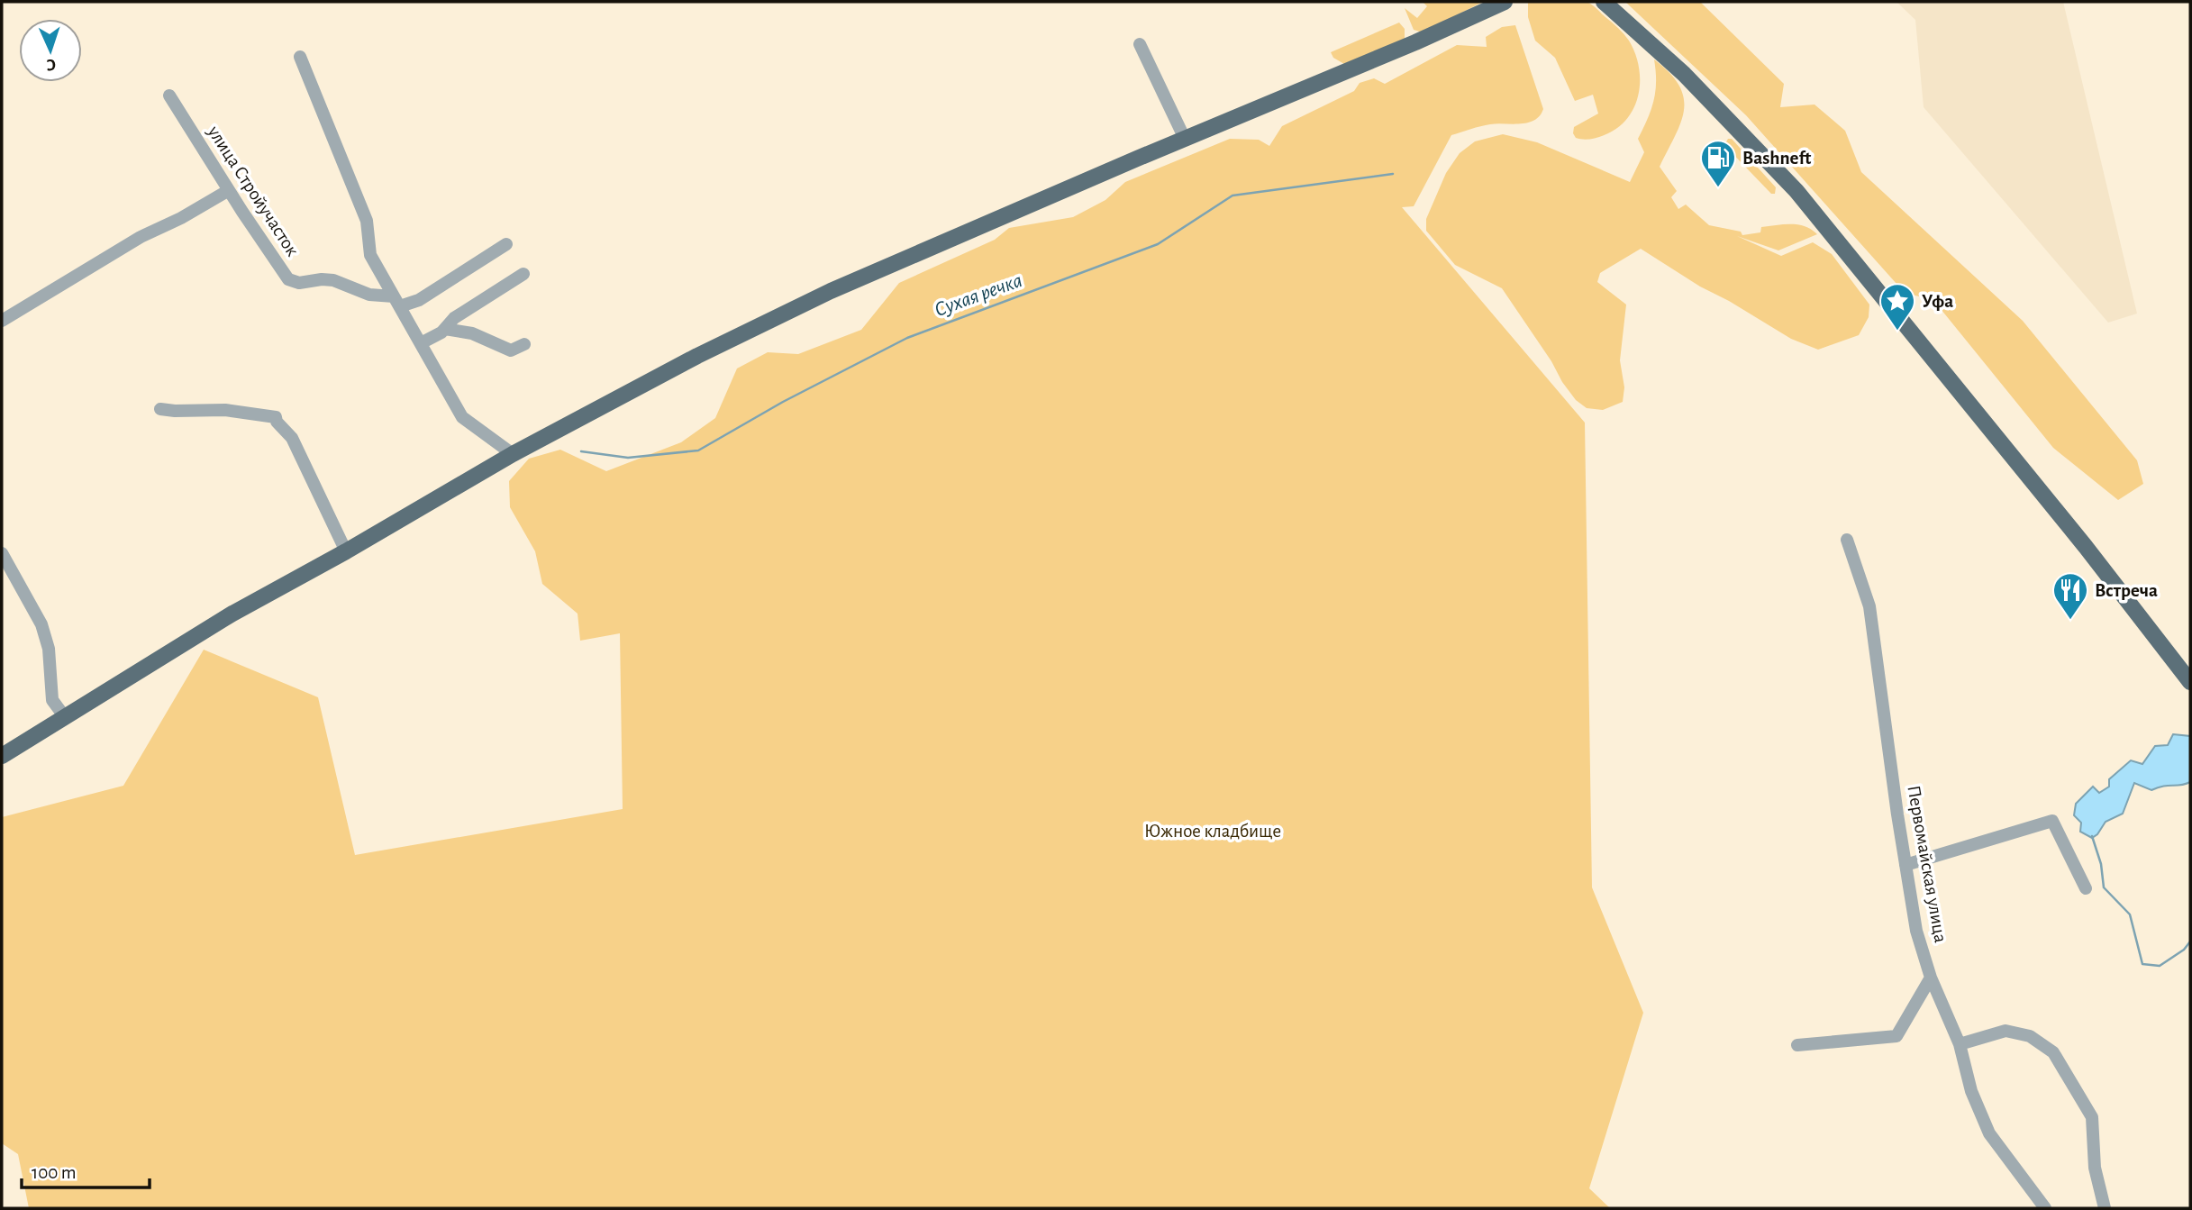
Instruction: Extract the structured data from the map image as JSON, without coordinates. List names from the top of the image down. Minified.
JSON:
{"streets":{"street":["улица Стройучасток","Первомайская улица"]},"water":["Сухая речка"],"parks":["Южное кладбище"],"places":{"fuel station":["Bashneft"],"place":["Уфа"],"restaurant":["Встреча"]},"scale_bar":"100 m","north":"bottom"}
